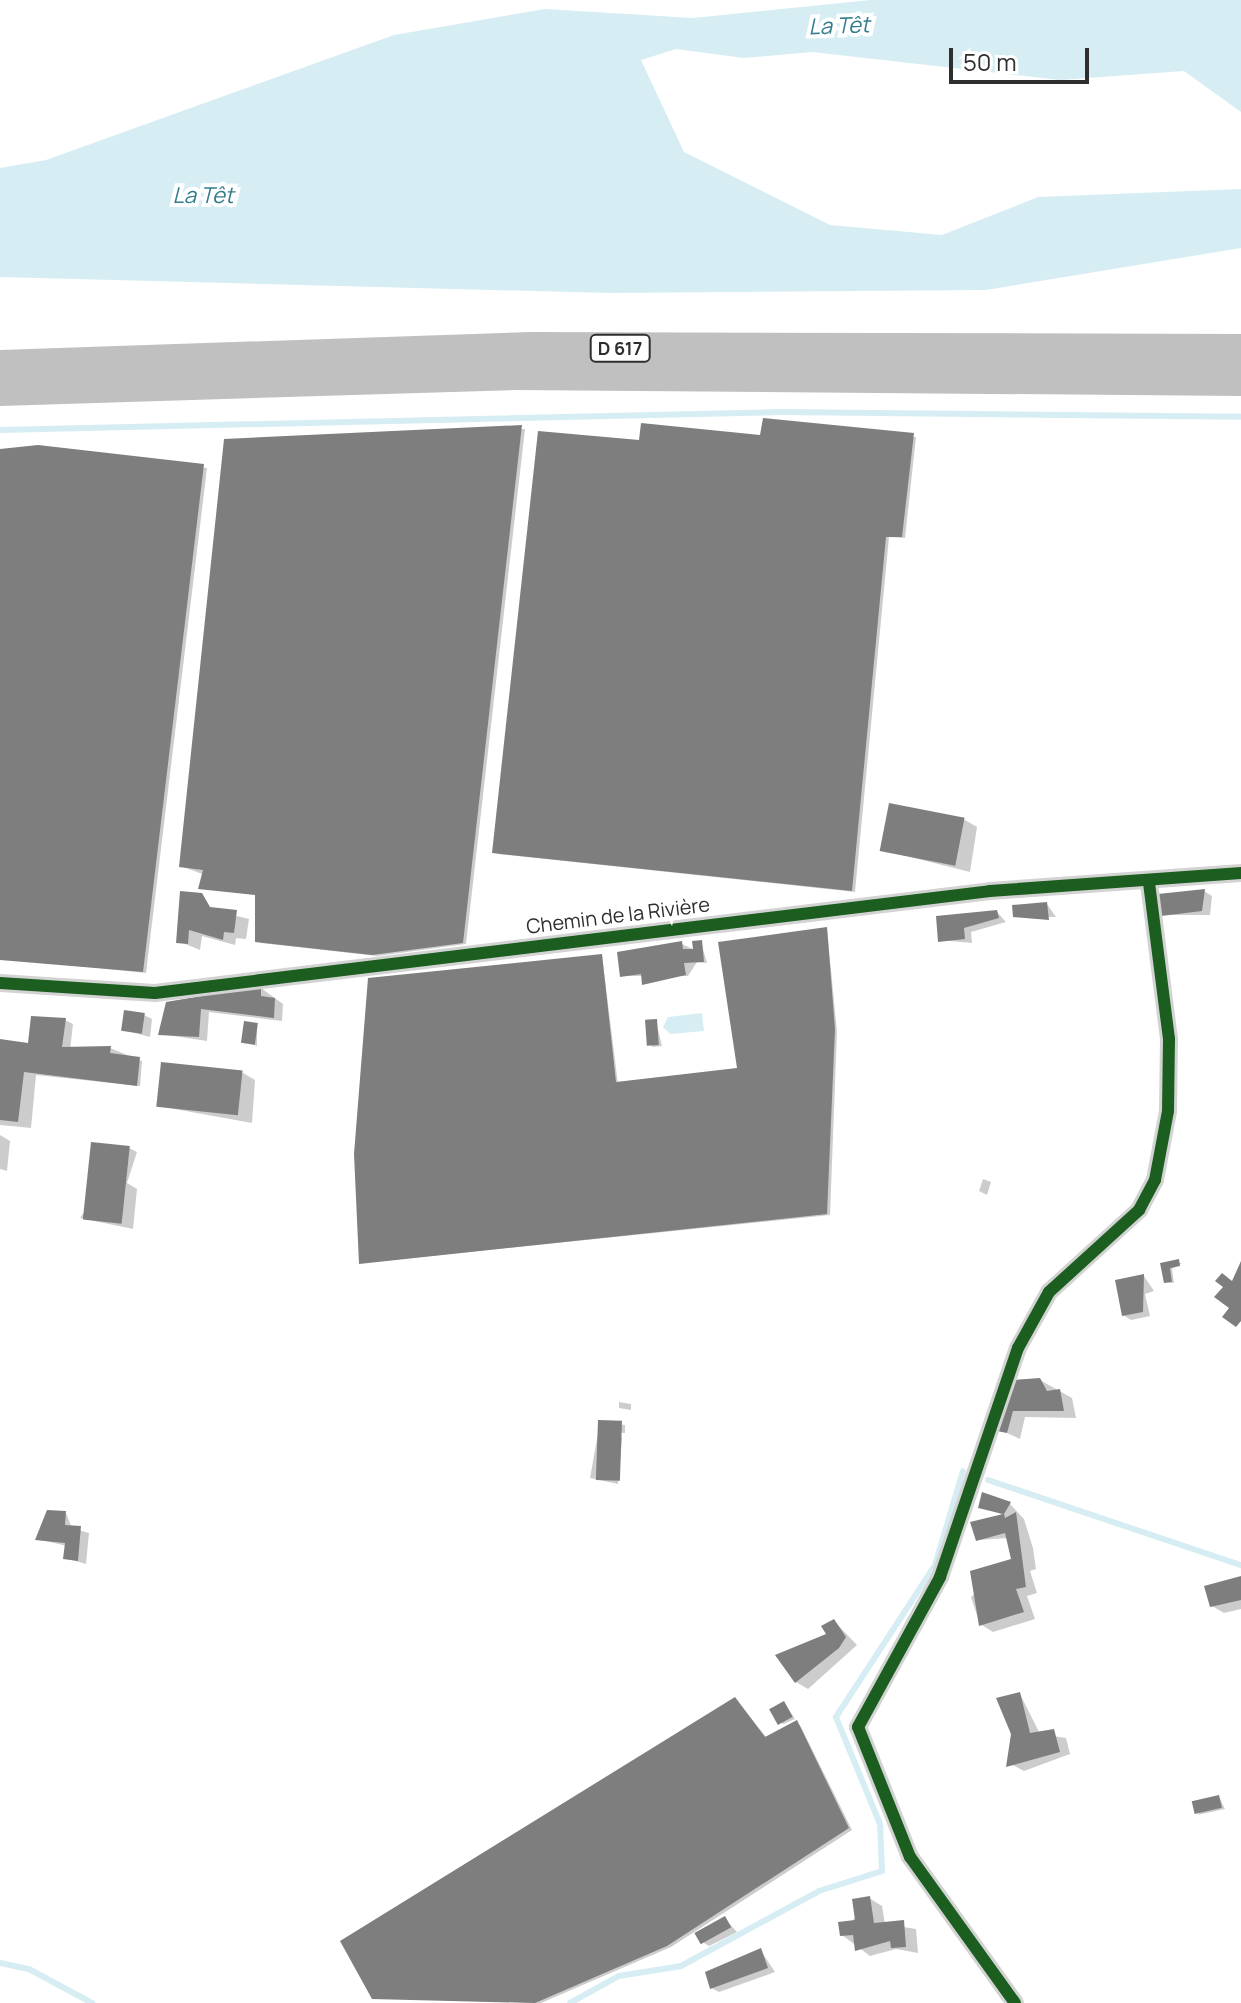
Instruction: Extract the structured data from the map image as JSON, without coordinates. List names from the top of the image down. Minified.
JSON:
{"streets":{"highway":["D 617"],"street":["Chemin de la Rivière"]},"water":["La Têt"],"scale_bar":"50 m"}
